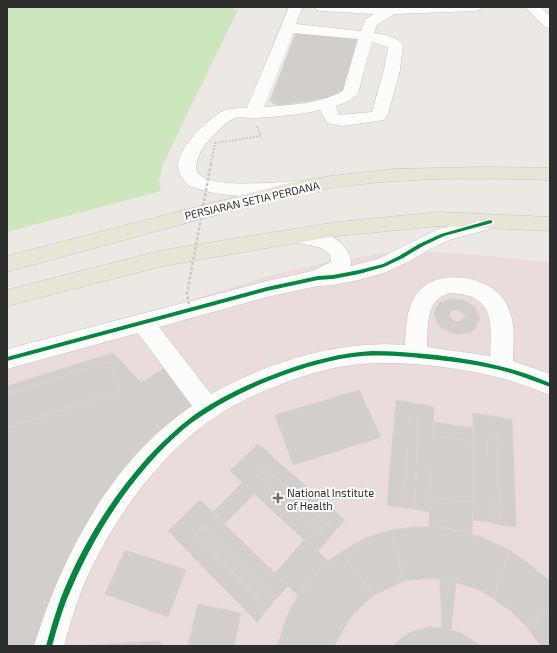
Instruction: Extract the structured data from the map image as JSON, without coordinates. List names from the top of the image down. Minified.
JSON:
{"streets":{"main road":["PERSIARAN SETIA PERDANA"]},"places":{"health":["National Institute of Health"]}}
